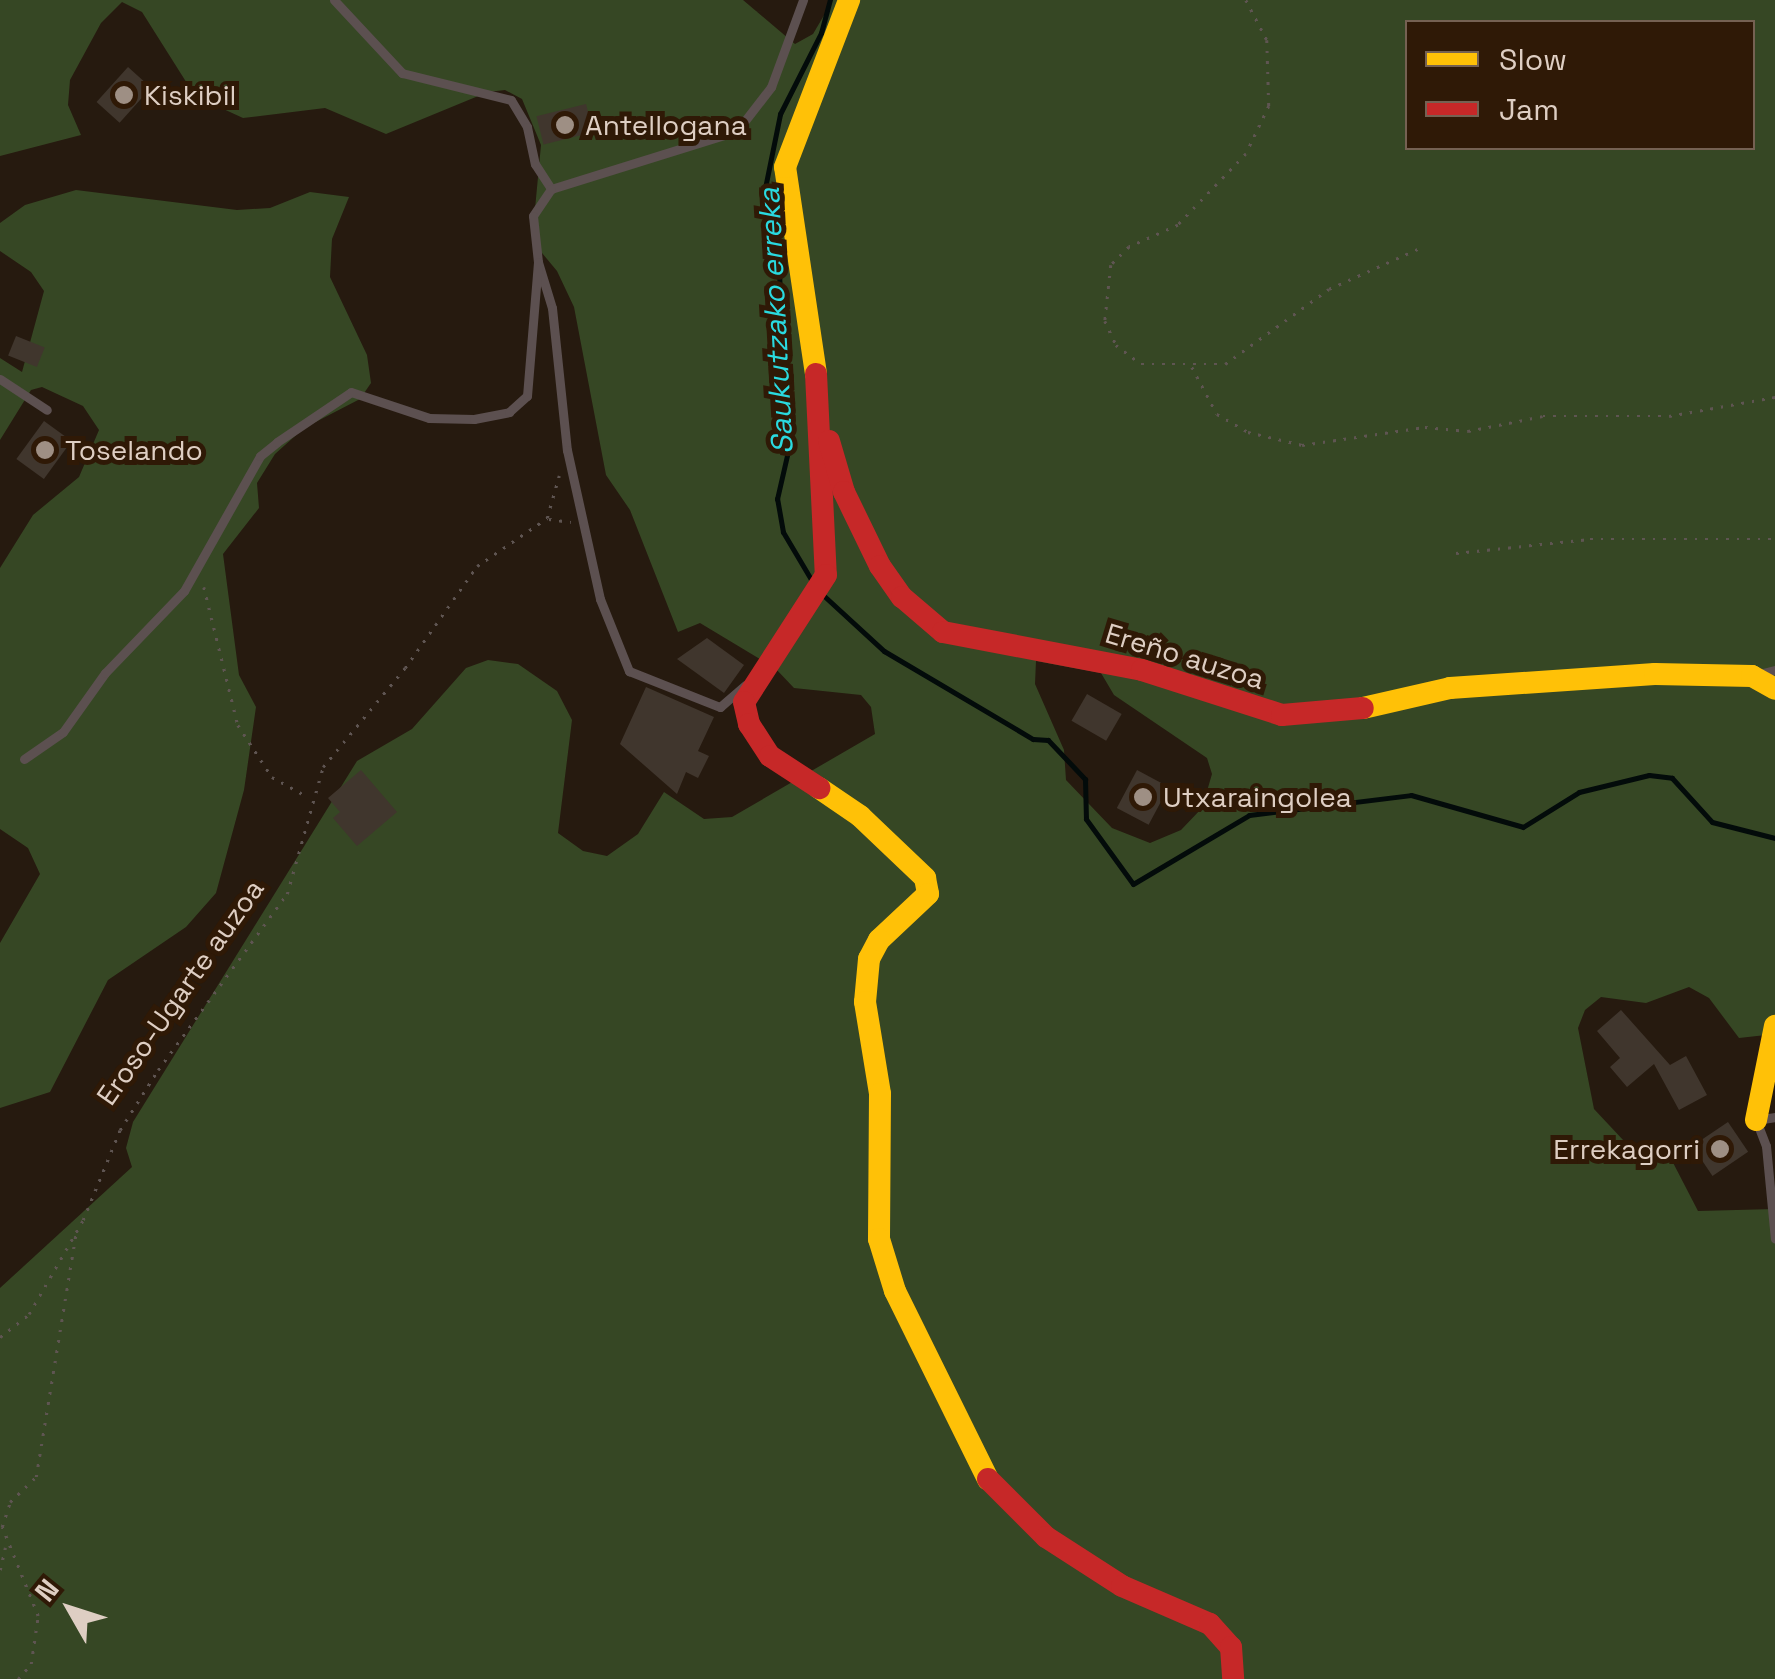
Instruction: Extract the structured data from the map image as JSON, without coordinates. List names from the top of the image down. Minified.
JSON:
{"streets":{"street":["Ereño auzoa"],"path":["Eroso-Ugarte auzoa"]},"water":["Saukutzako erreka"],"places":["Kiskibil","Antellogana","Toselando","Utxaraingolea","Errekagorri"],"legend":["Slow","Jam"],"north":"top left"}
